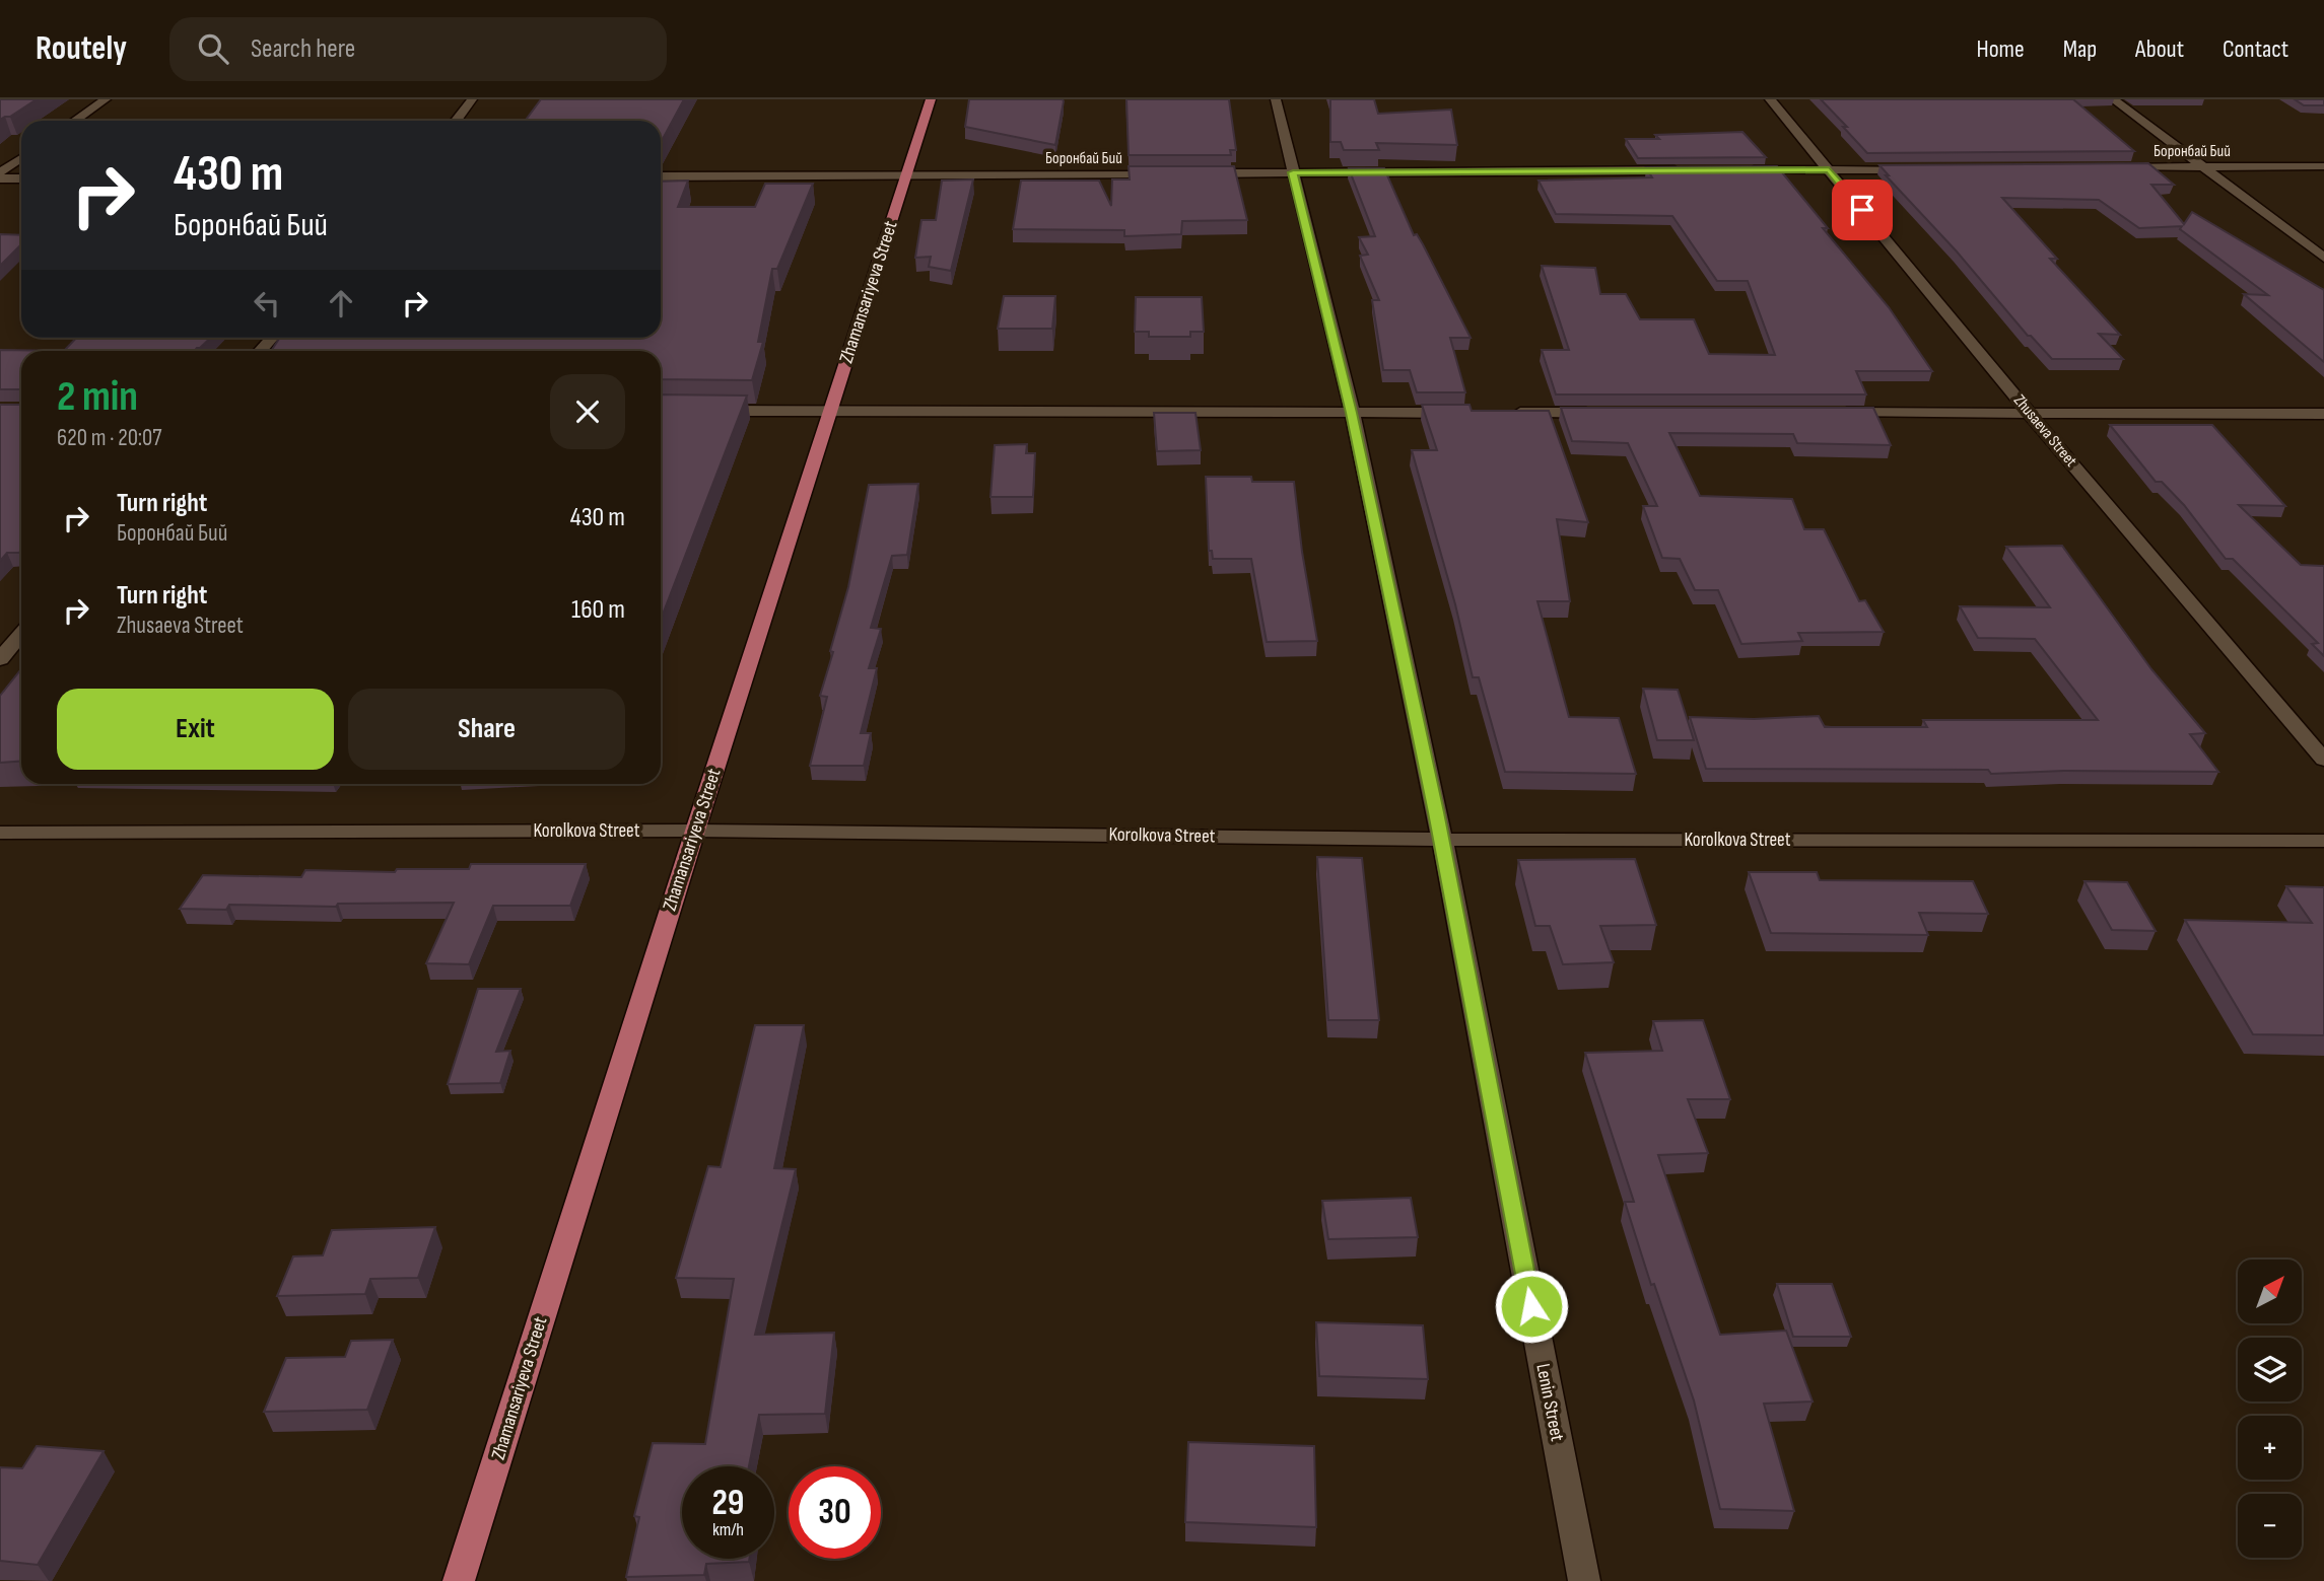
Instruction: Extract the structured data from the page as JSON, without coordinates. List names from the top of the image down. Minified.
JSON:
{"streets":{"main road":["Zhamansariyeva Street"],"street":["Боронбай Бий","Zhusaeva Street","Korolkova Street","Lenin Street"]},"crossings":[["Боронбай Бий","Zhamansariyeva Street"],["Zhamansariyeva Street","Korolkova Street"],["Korolkova Street","Lenin Street"]],"north":"top right","page":{"header":"Routely","search":"Search here","nav":["Home","Map","About","Contact"],"turn":["430 m","Боронбай Бий"],"heading":["2 min","620 m · 20:07"],"list":[{"name":"Turn right","note":"Боронбай Бий","value":"430 m"},{"name":"Turn right","note":"Zhusaeva Street","value":"160 m"}],"buttons":["Exit","Share"],"map_buttons":["+","−"],"speed":"29 km/h","limit":"30"}}
